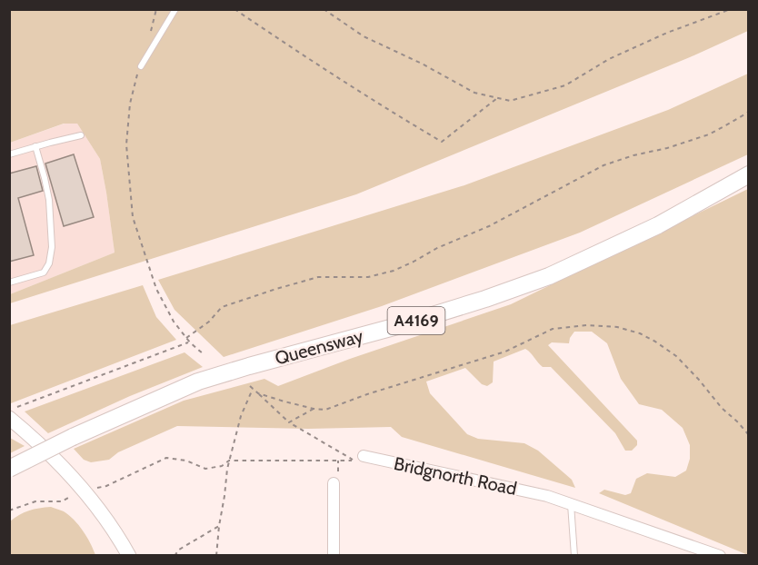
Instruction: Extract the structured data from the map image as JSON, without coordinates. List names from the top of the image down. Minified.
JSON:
{"streets":{"main road":["A4169","Queensway"],"street":["Bridgnorth Road"]}}
